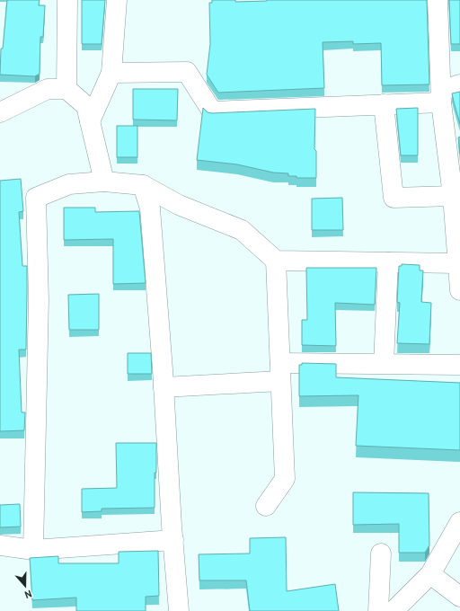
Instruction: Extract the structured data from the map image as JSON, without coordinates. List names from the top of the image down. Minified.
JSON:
{"north":"bottom"}
